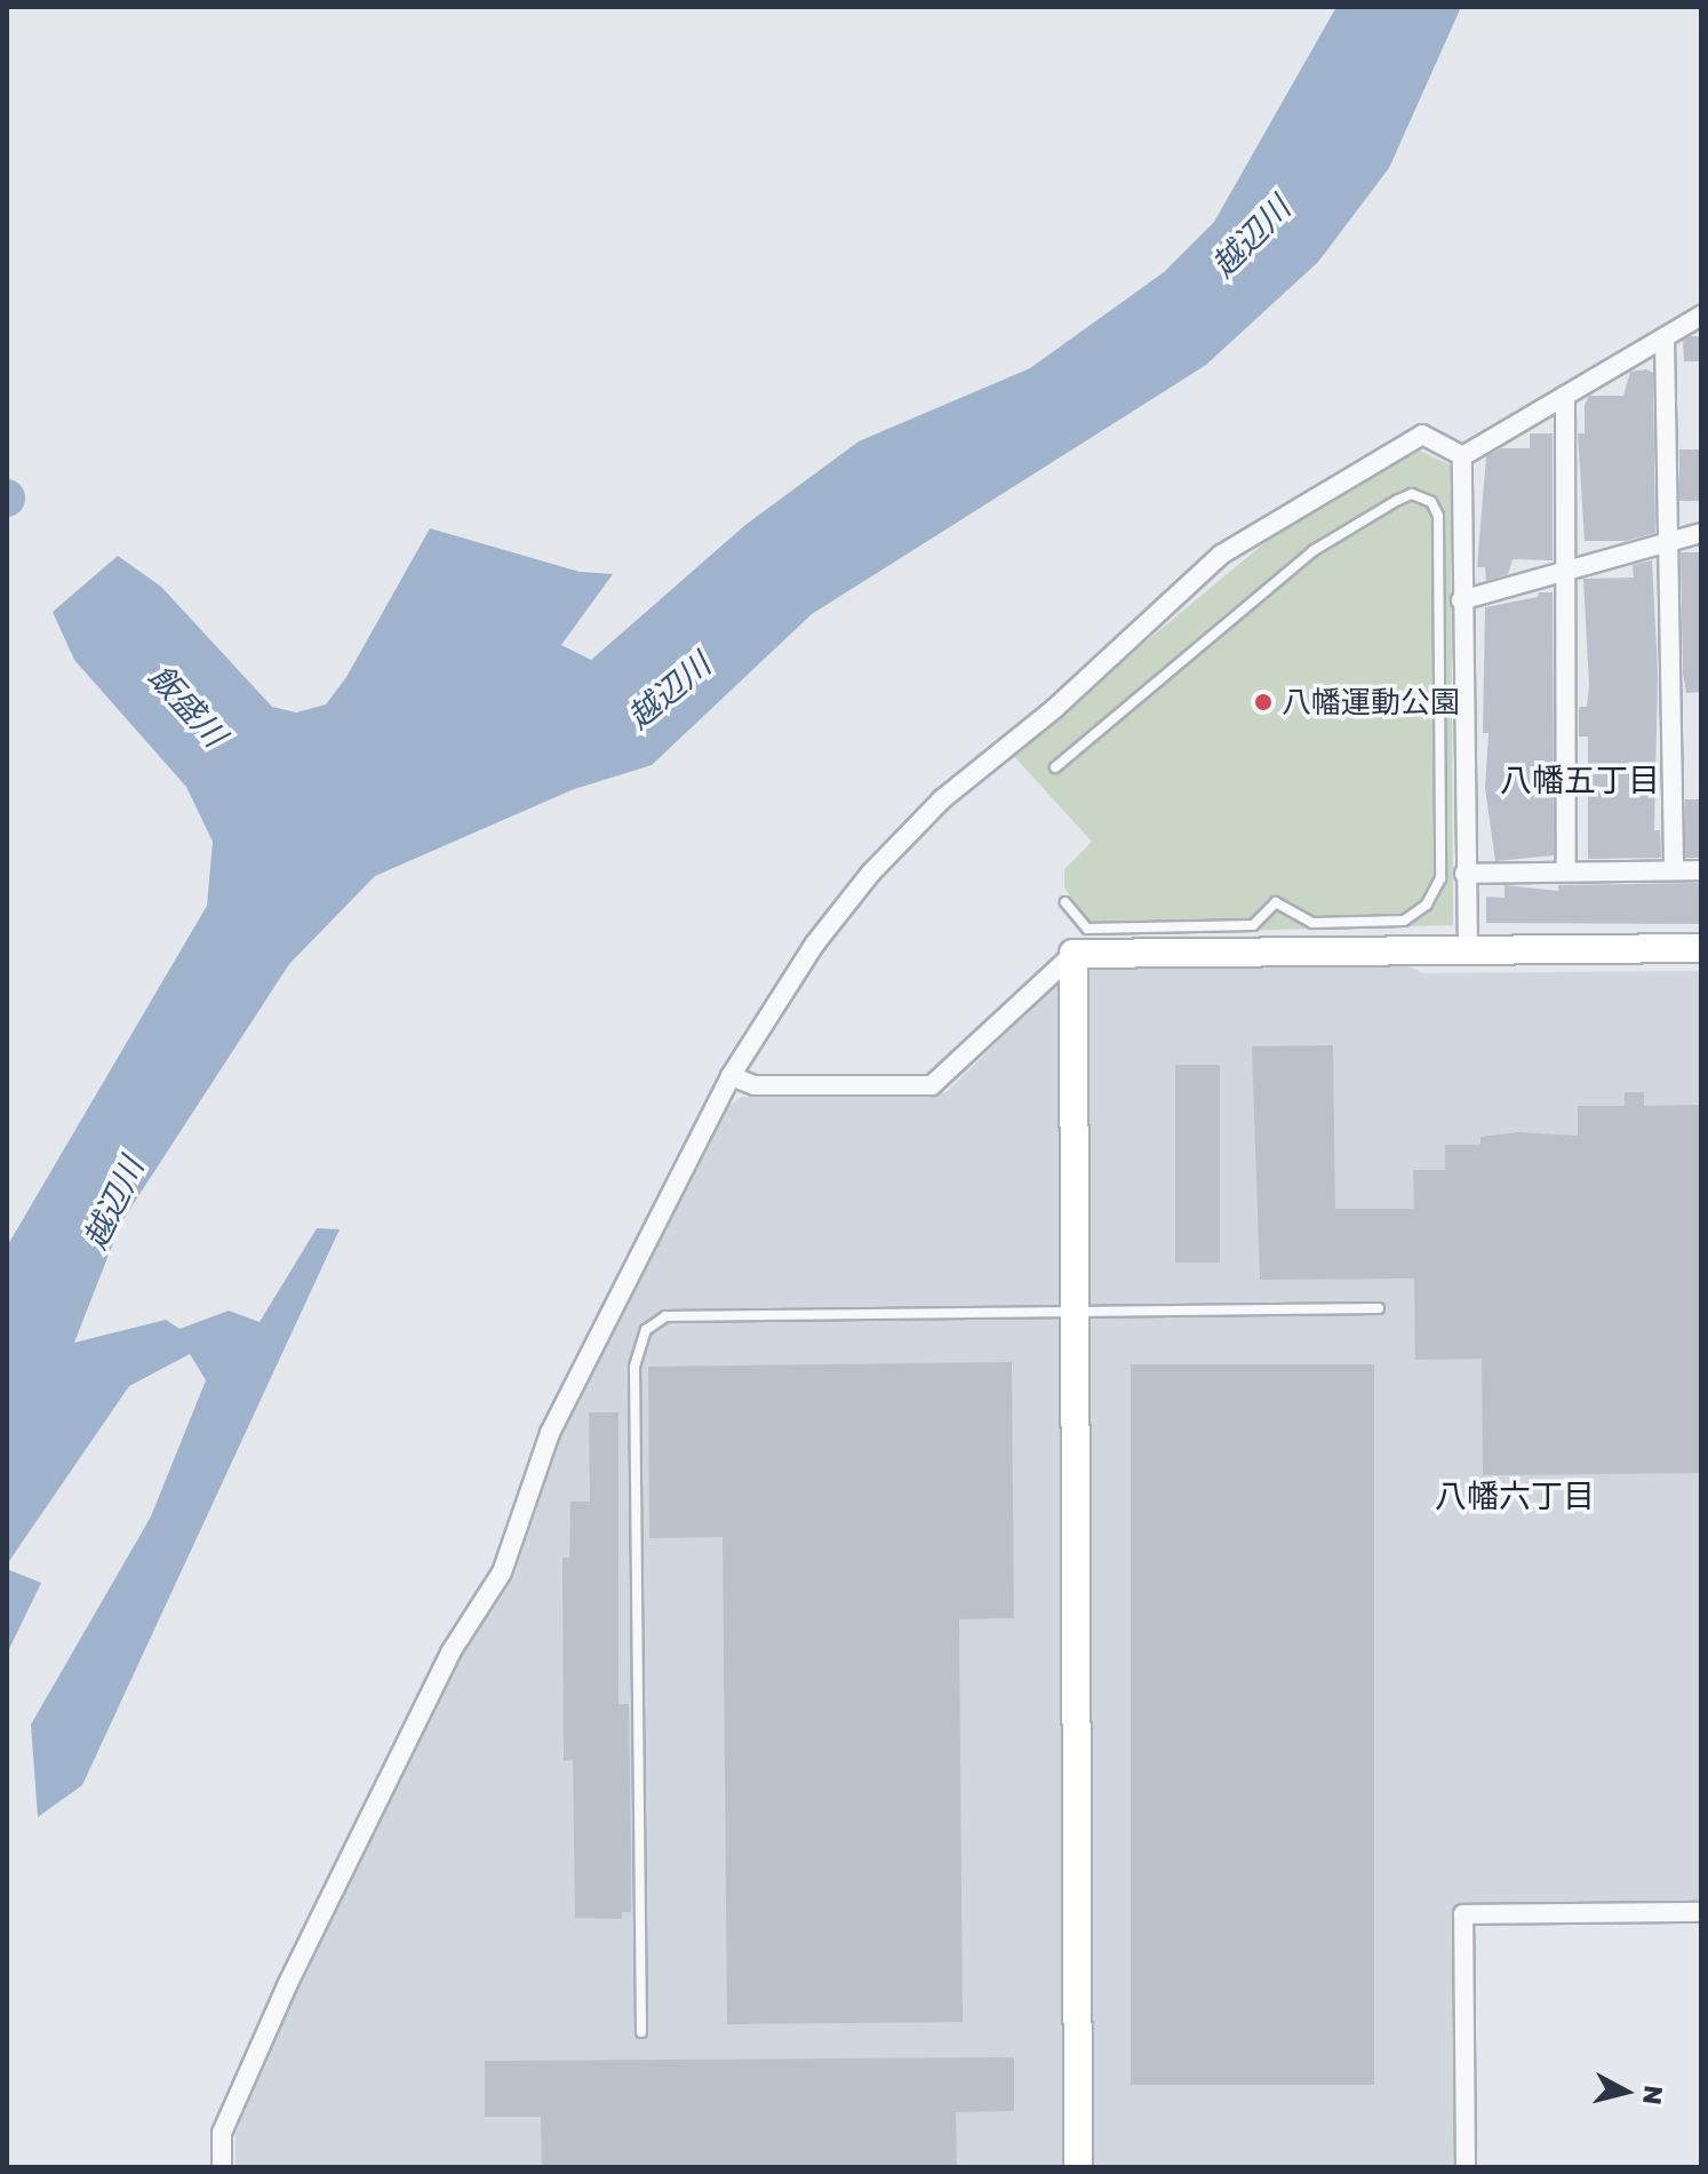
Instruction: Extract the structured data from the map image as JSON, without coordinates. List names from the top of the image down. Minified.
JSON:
{"districts":["八幡五丁目","八幡六丁目"],"water":["越辺川","飯盛川"],"places":["八幡運動公園"],"north":"right"}
